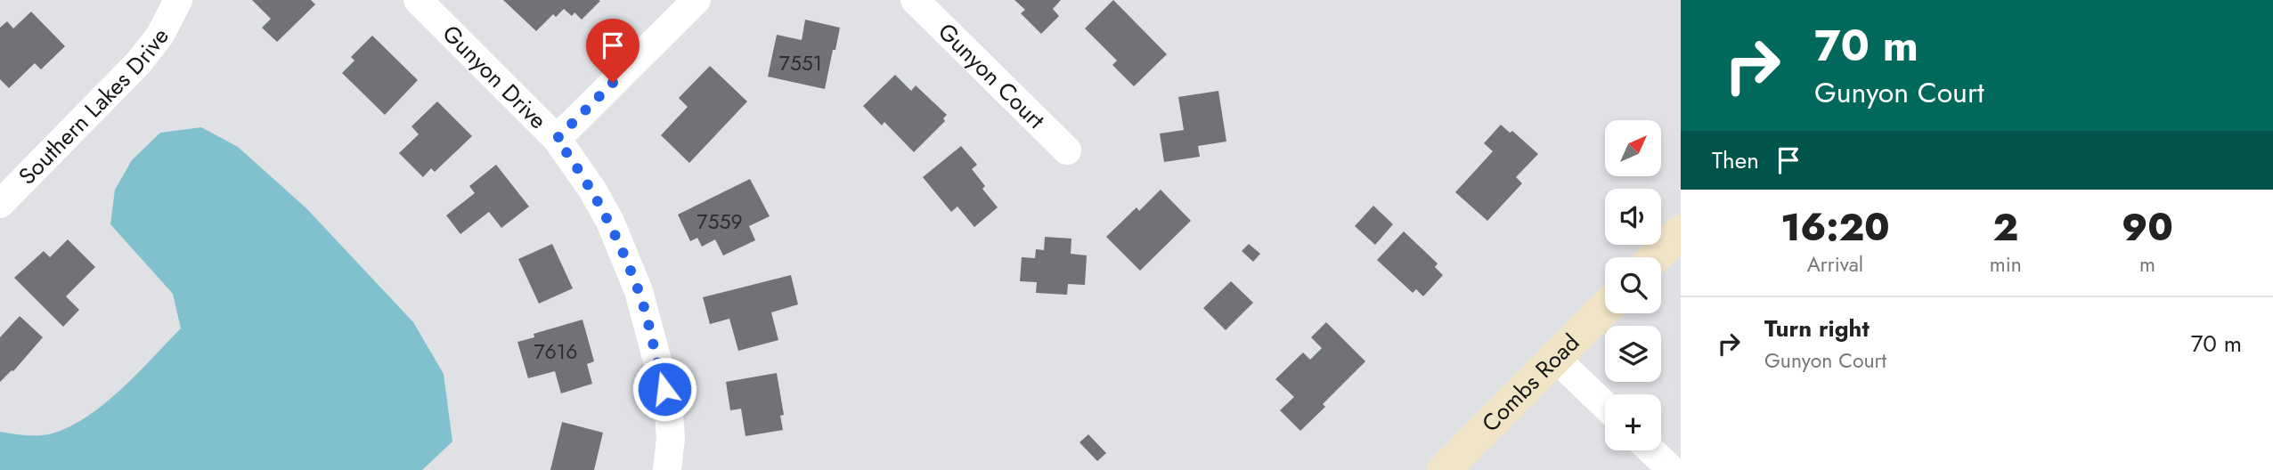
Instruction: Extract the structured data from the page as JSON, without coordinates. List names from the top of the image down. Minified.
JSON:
{"streets":{"street":["Gunyon Court","Gunyon Drive","Southern Lakes Drive","Combs Road"]},"house_numbers":["7551","7559","7616"],"north":"top right","page":{"turn":["70 m","Gunyon Court"],"map_buttons":"+","then":"Then","eta":["16:20","Arrival","2","min","90","m"],"list":[{"name":"Turn right","note":"Gunyon Court","value":"70 m"}]}}
